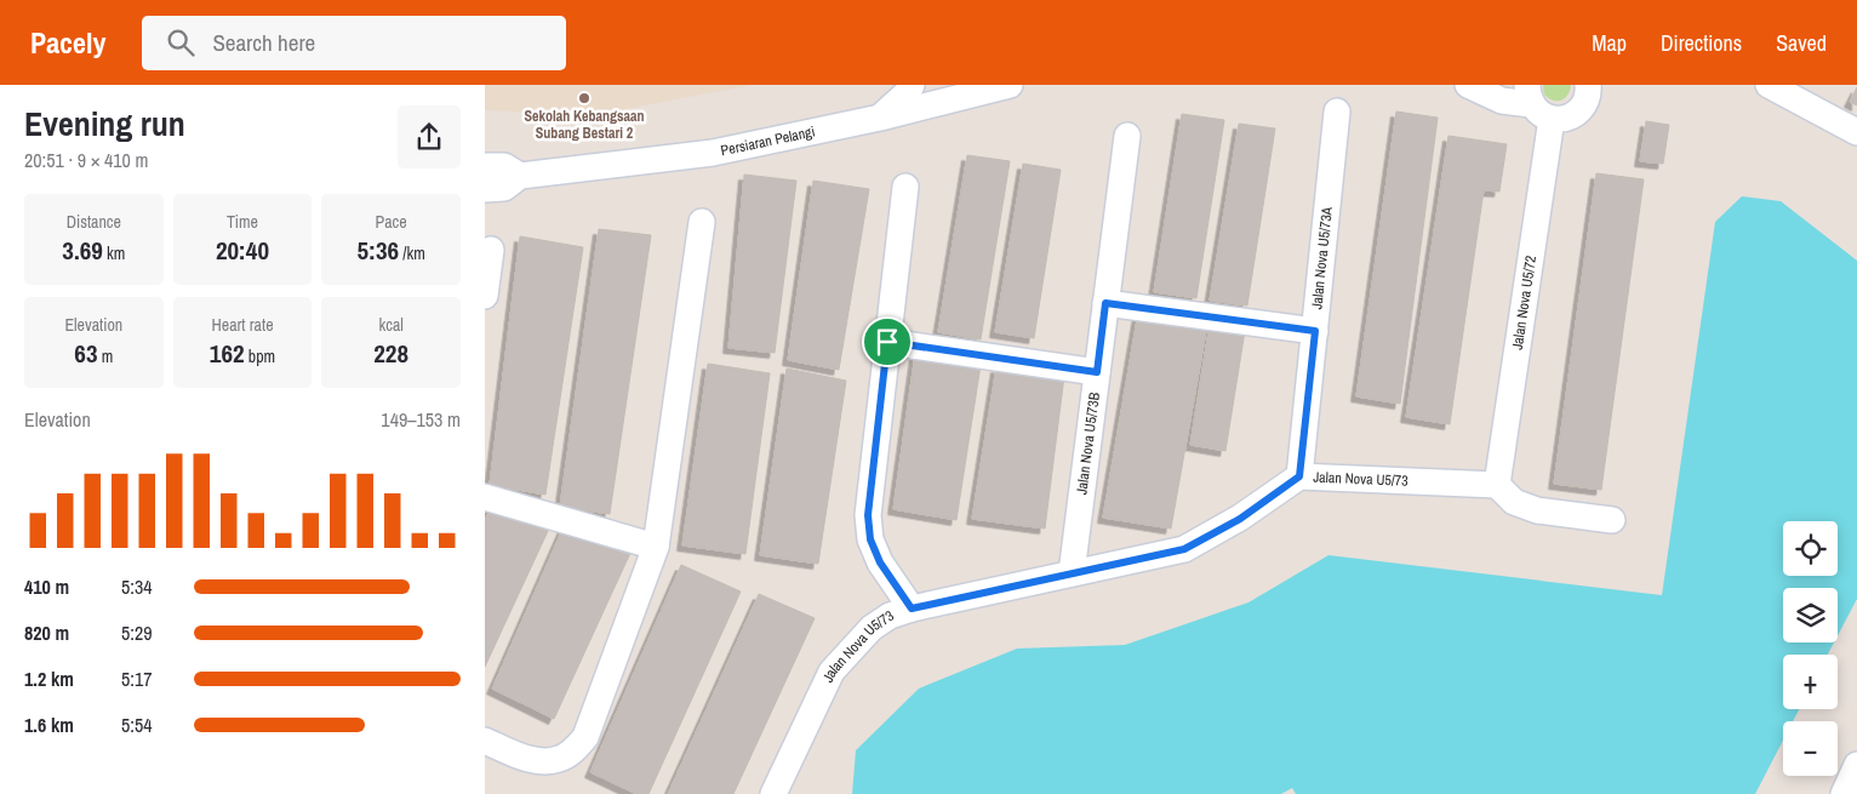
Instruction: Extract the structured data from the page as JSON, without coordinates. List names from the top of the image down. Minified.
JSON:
{"streets":{"street":["Persiaran Pelangi","Jalan Nova U5/73A","Jalan Nova U5/72","Jalan Nova U5/73B","Jalan Nova U5/73"]},"crossings":[["Jalan Nova U5/73A","Jalan Nova U5/73"],["Jalan Nova U5/72","Jalan Nova U5/73"],["Jalan Nova U5/73B","Jalan Nova U5/73"]],"places":["Sekolah Kebangsaan Subang Bestari 2"],"page":{"header":"Pacely","search":"Search here","nav":["Map","Directions","Saved"],"heading":["Evening run","20:51 · 9 × 410 m"],"stats":[["Distance","3.69 km"],["Time","20:40"],["Pace","5:36 /km"],["Elevation","63 m"],["Heart rate","162 bpm"],["kcal","228"]],"chart":["Elevation","149–153 m"],"map_buttons":["+","−"],"list":[{"name":"410 m","note":"5:34"},{"name":"820 m","note":"5:29"},{"name":"1.2 km","note":"5:17"},{"name":"1.6 km","note":"5:54"}]}}
